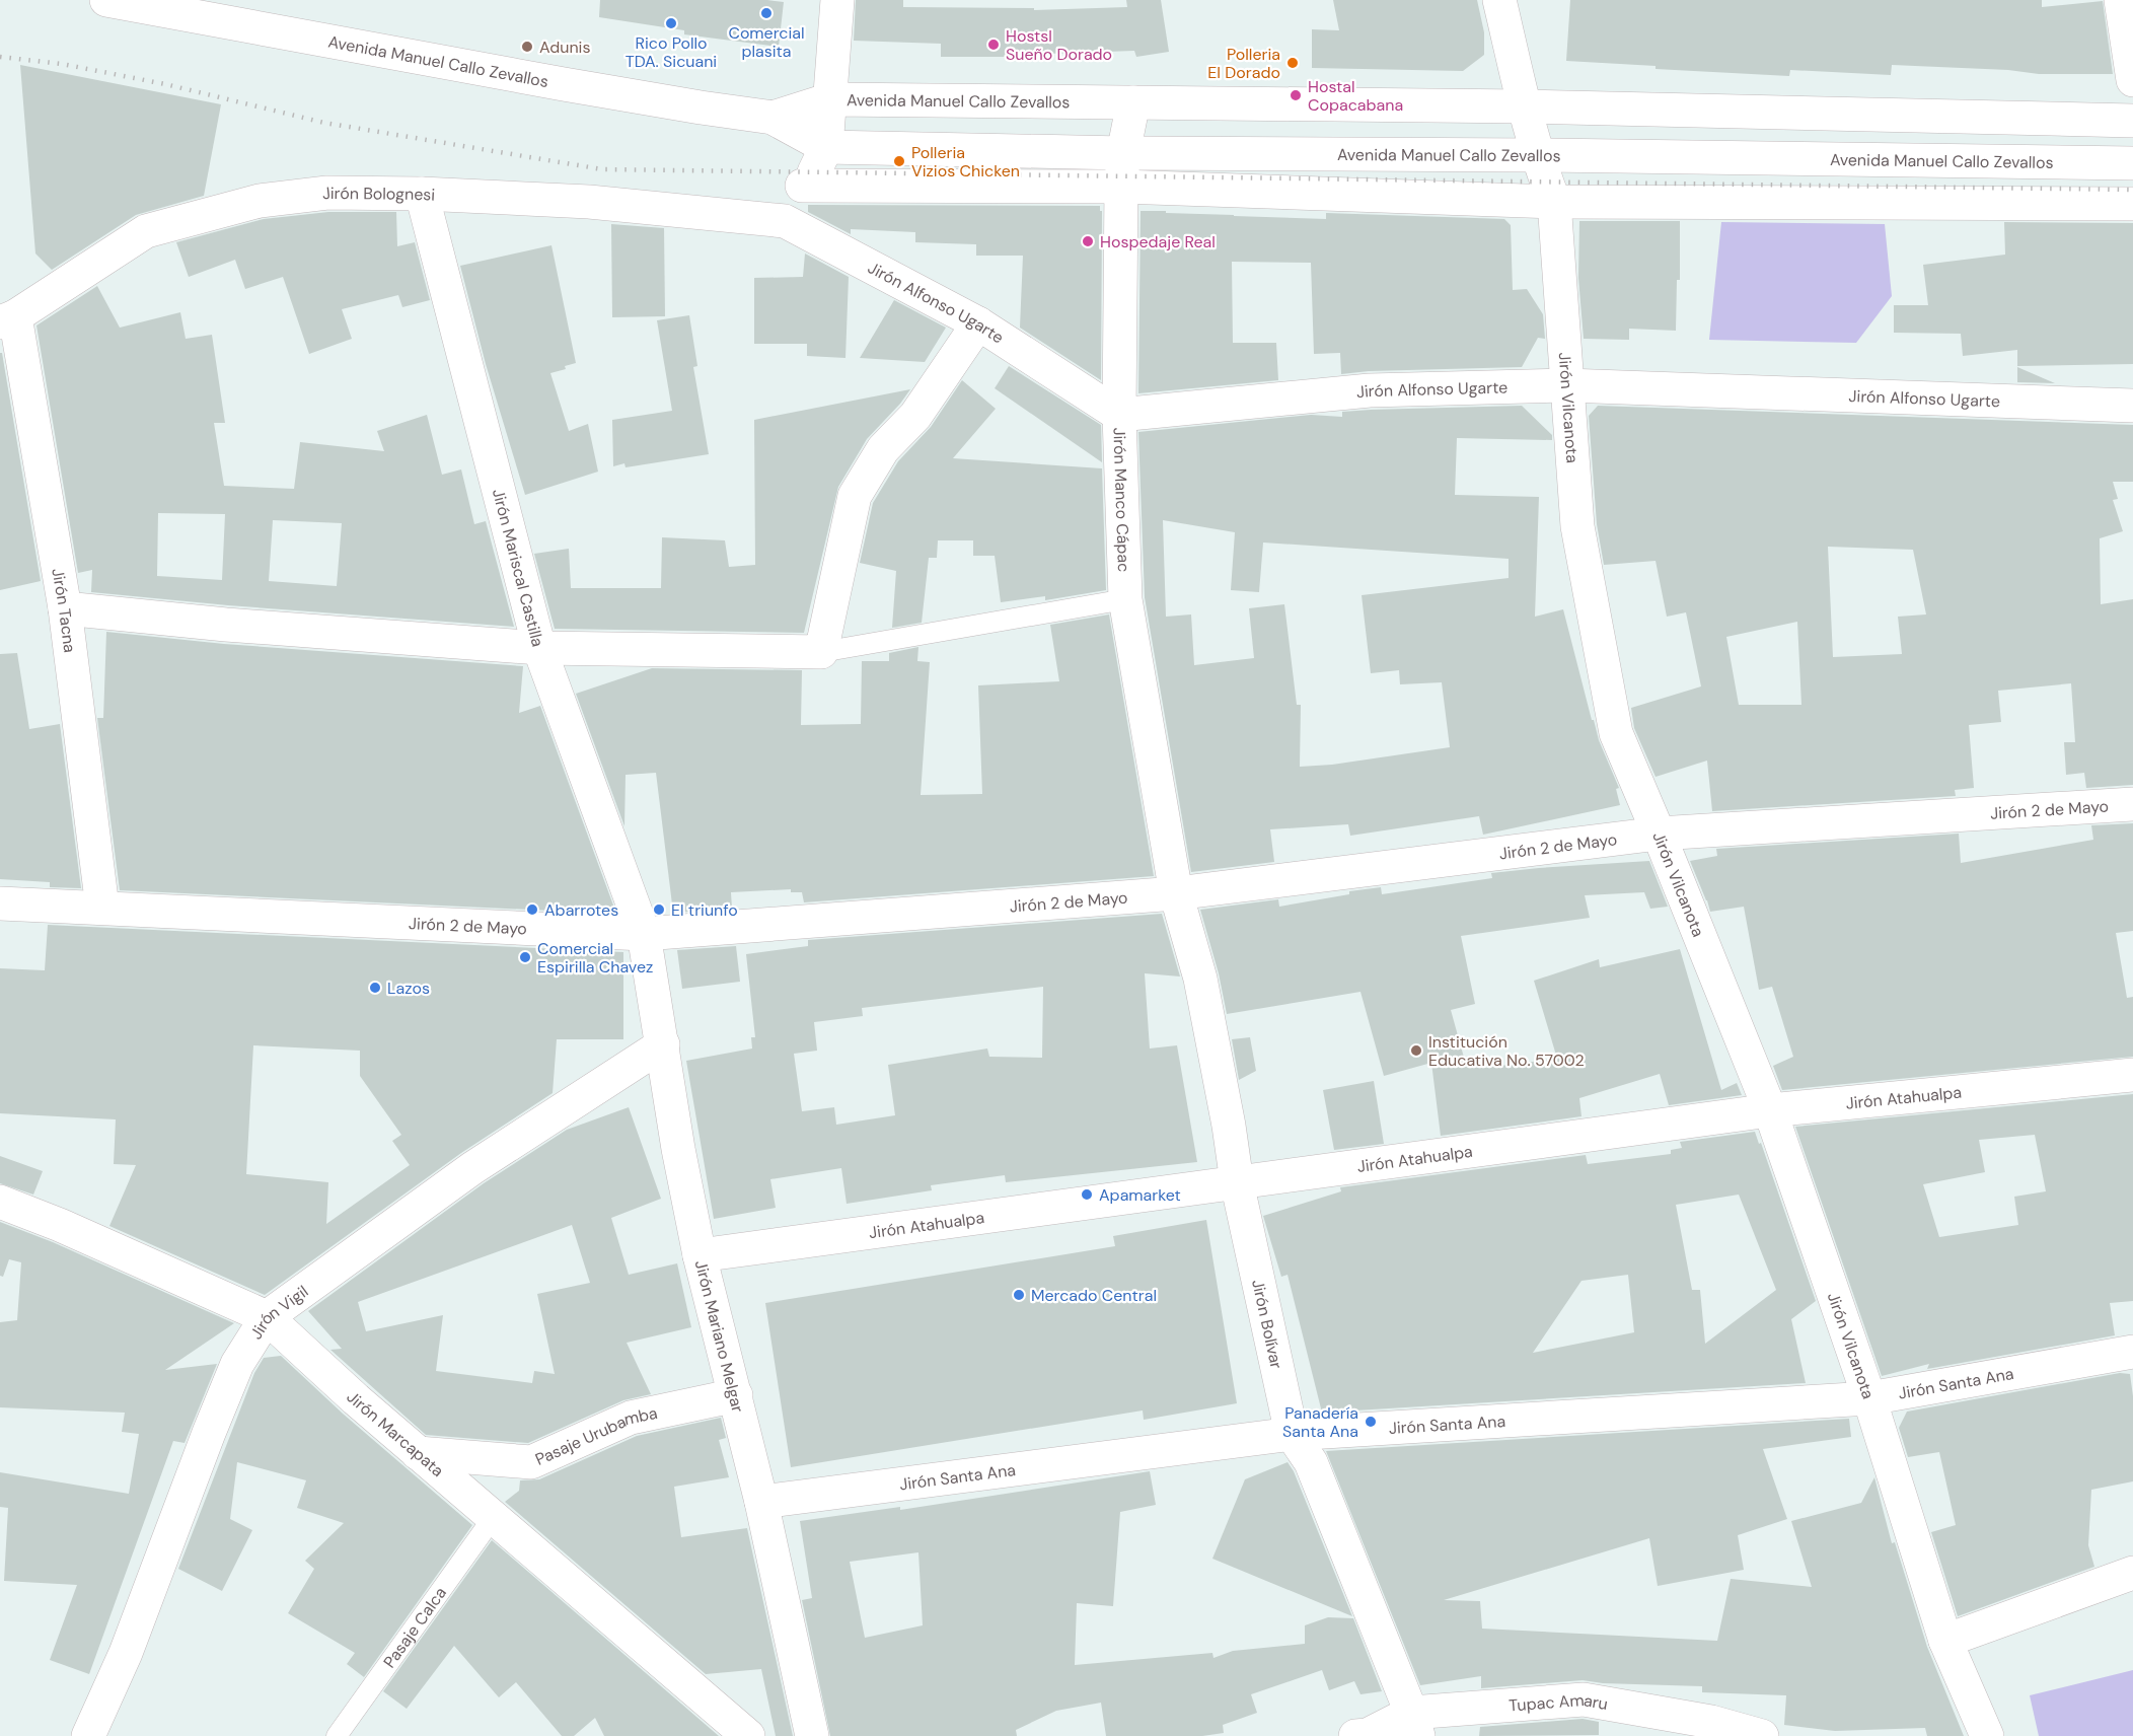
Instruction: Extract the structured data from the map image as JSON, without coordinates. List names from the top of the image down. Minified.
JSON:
{"streets":{"street":["Avenida Manuel Callo Zevallos","Jirón Bolognesi","Jirón Alfonso Ugarte","Jirón Vilcanota","Jirón Manco Cápac","Jirón Mariscal Castilla","Jirón Tacna","Jirón 2 de Mayo","Jirón Atahualpa","Jirón Vigil","Jirón Bolívar","Jirón Mariano Melgar","Jirón Santa Ana","Jirón Marcapata","Pasaje Urubamba","Tupac Amaru"],"lane":["Pasaje Calca"]},"crossings":[["Avenida Manuel Callo Zevallos","Jirón Vilcanota"],["Avenida Manuel Callo Zevallos","Jirón Manco Cápac"],["Jirón Bolognesi","Jirón Alfonso Ugarte"],["Jirón Bolognesi","Jirón Mariscal Castilla"],["Jirón Bolognesi","Jirón Tacna"],["Jirón Alfonso Ugarte","Jirón Vilcanota"],["Jirón Alfonso Ugarte","Jirón Manco Cápac"],["Jirón Vilcanota","Jirón 2 de Mayo"],["Jirón Vilcanota","Jirón Atahualpa"],["Jirón Vilcanota","Jirón Santa Ana"],["Jirón Manco Cápac","Jirón 2 de Mayo"],["Jirón Manco Cápac","Jirón Bolívar"],["Jirón Mariscal Castilla","Jirón 2 de Mayo"],["Jirón Mariscal Castilla","Jirón Mariano Melgar"],["Jirón Tacna","Jirón 2 de Mayo"],["Jirón 2 de Mayo","Jirón Bolívar"],["Jirón 2 de Mayo","Jirón Mariano Melgar"],["Jirón Atahualpa","Jirón Bolívar"],["Jirón Atahualpa","Jirón Mariano Melgar"],["Jirón Vigil","Jirón Mariano Melgar"],["Jirón Vigil","Jirón Marcapata"],["Jirón Bolívar","Jirón Santa Ana"],["Jirón Bolívar","Tupac Amaru"],["Jirón Mariano Melgar","Jirón Santa Ana"],["Jirón Mariano Melgar","Pasaje Urubamba"],["Jirón Marcapata","Pasaje Urubamba"],["Jirón Marcapata","Pasaje Calca"]],"places":["Comercial plasita","Rico Pollo TDA. Sicuani","Hostsl Sueño Dorado","Adunis","Polleria EI Dorado","Hostal Copacabana","Polleria Vizios Chicken","Hospedaje Real","Abarrotes","El triunfo","Comercial Espirilla Chavez","Lazos","Institución Educativa No. 57002","Apamarket","Mercado Central","Panadería Santa Ana"]}
